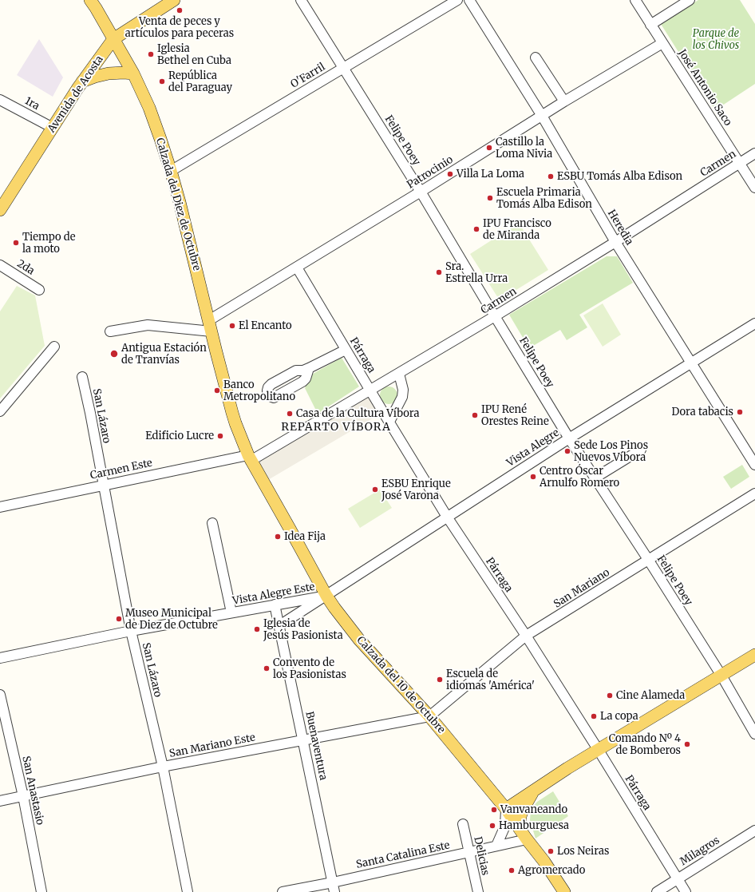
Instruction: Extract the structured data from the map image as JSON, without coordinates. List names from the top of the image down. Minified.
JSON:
{"streets":{"main road":["Avenida de Acosta","Calzada del Diez de Octubre","Calzada del 10 de Octubre"],"street":["O'Farril","José Antonio Saco","1ra","Felipe Poey","Carmen","Patrocinio","Heredia","2da","Párraga","San Lázaro","Vista Alegre","Carmen Este","San Mariano","Vista Alegre Este","San Mariano Este","Buenaventura","San Anastasio","Milagros","Santa Catalina Este","Delicias"]},"crossings":[["O'Farril","Felipe Poey"],["O'Farril","Calzada del Diez de Octubre"],["José Antonio Saco","Carmen"],["José Antonio Saco","Patrocinio"],["Avenida de Acosta","1ra"],["Felipe Poey","Carmen"],["Felipe Poey","Patrocinio"],["Felipe Poey","Vista Alegre"],["Felipe Poey","San Mariano"],["Carmen","Heredia"],["Carmen","Párraga"],["Carmen","Carmen Este"],["Carmen","Calzada del 10 de Octubre"],["Patrocinio","Calzada del Diez de Octubre"],["Patrocinio","Heredia"],["Patrocinio","Párraga"],["Patrocinio","Calzada del 10 de Octubre"],["Calzada del Diez de Octubre","Calzada del 10 de Octubre"],["Heredia","Vista Alegre"],["Párraga","Vista Alegre"],["Párraga","San Mariano"],["Párraga","Milagros"],["San Lázaro","Carmen Este"],["San Lázaro","Vista Alegre Este"],["San Lázaro","San Mariano Este"],["Vista Alegre","Vista Alegre Este"],["Vista Alegre","Calzada del 10 de Octubre"],["Carmen Este","Calzada del 10 de Octubre"],["San Mariano","Calzada del 10 de Octubre"],["San Mariano","San Mariano Este"],["Vista Alegre Este","Calzada del 10 de Octubre"],["Vista Alegre Este","Buenaventura"],["Calzada del 10 de Octubre","San Mariano Este"],["Calzada del 10 de Octubre","Santa Catalina Este"],["San Mariano Este","Buenaventura"],["San Mariano Este","San Anastasio"],["Buenaventura","Santa Catalina Este"],["Santa Catalina Este","Delicias"]],"districts":["REPARTO VÍBORA"],"parks":["Parque de los Chivos"],"places":["Venta de peces y artículos para peceras","Iglesia Bethel en Cuba","República del Paraguay","Castillo la Loma Nivia","Villa La Loma","ESBU Tomás Alba Edison","Escuela Primaria Tomás Alba Edison","IPU Francisco de Miranda","Tiempo de la moto","Sra. Estrella Urra","El Encanto","Antigua Estación de Tranvías","Banco Metropolitano","Dora tabacis","Casa de la Cultura Víbora","IPU René Orestes Reine","Edificio Lucre","Sede Los Pinos Nuevos Víbora","Centro Óscar Arnulfo Romero","ESBU Enrique José Varona","Idea Fija","Museo Municipal de Diez de Octubre","Iglesia de Jesús Pasionista","Convento de los Pasionistas","Escuela de idiomas 'América'","Cine Alameda","La copa","Comando Nº 4 de Bomberos","Vanvaneando","Hamburguesa","Los Neiras","Agromercado"]}
